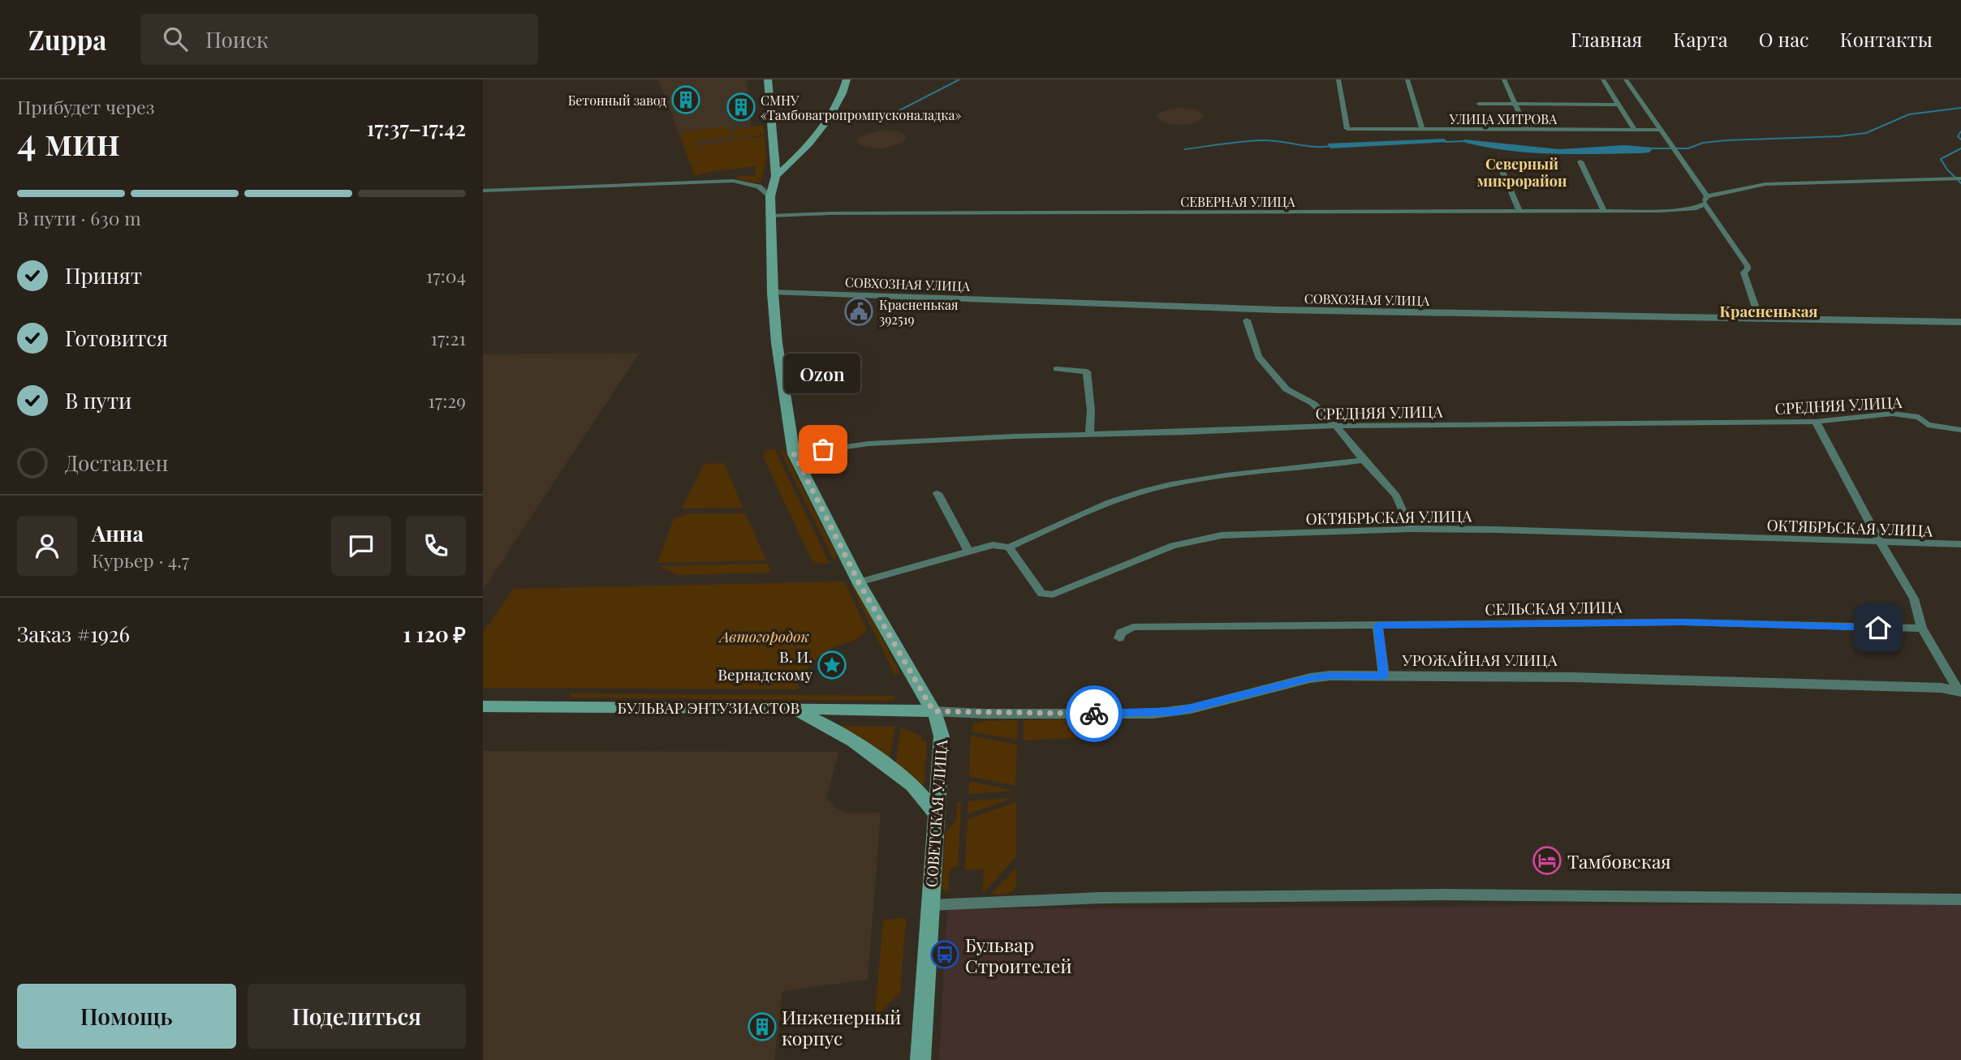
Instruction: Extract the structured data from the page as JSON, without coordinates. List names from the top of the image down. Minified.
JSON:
{"streets":{"main road":["БУЛЬВАР ЭНТУЗИАСТОВ","СОВЕТСКАЯ УЛИЦА"],"street":["УЛИЦА ХИТРОВА","СЕВЕРНАЯ УЛИЦА","СОВХОЗНАЯ УЛИЦА","СРЕДНЯЯ УЛИЦА","ОКТЯБРЬСКАЯ УЛИЦА","СЕЛЬСКАЯ УЛИЦА","УРОЖАЙНАЯ УЛИЦА"]},"crossings":[["СЕВЕРНАЯ УЛИЦА","СОВЕТСКАЯ УЛИЦА"],["СОВХОЗНАЯ УЛИЦА","СОВЕТСКАЯ УЛИЦА"],["СРЕДНЯЯ УЛИЦА","СОВЕТСКАЯ УЛИЦА"],["УРОЖАЙНАЯ УЛИЦА","БУЛЬВАР ЭНТУЗИАСТОВ"],["УРОЖАЙНАЯ УЛИЦА","СОВЕТСКАЯ УЛИЦА"],["БУЛЬВАР ЭНТУЗИАСТОВ","СОВЕТСКАЯ УЛИЦА"]],"districts":["Северный микрорайон","Красненькая"],"parks":["Автогородок"],"places":{"building":["Бетонный завод","СМНУ «Тамбовагропромпусконаладка»","Инженерный корпус"],"public building":["Красненькая 392519"],"other":["Ozon"],"place":["В. И. Вернадскому"],"hotel":["Тамбовская"],"bus stop":["Бульвар Строителей"]},"page":{"header":"Zuppa","search":"Поиск","nav":["Главная","Карта","О нас","Контакты"],"heading":["4 мин","Прибудет через","17:37–17:42"],"panel":["Анна","Курьер · 4.7","Заказ #1926","1 120 ₽"],"bar":"В пути · 630 m","list":[["Принят","17:04"],["Готовится","17:21"],["В пути","17:29"],"Доставлен"],"bubble":"Ozon","buttons":["Помощь","Поделиться"]}}
